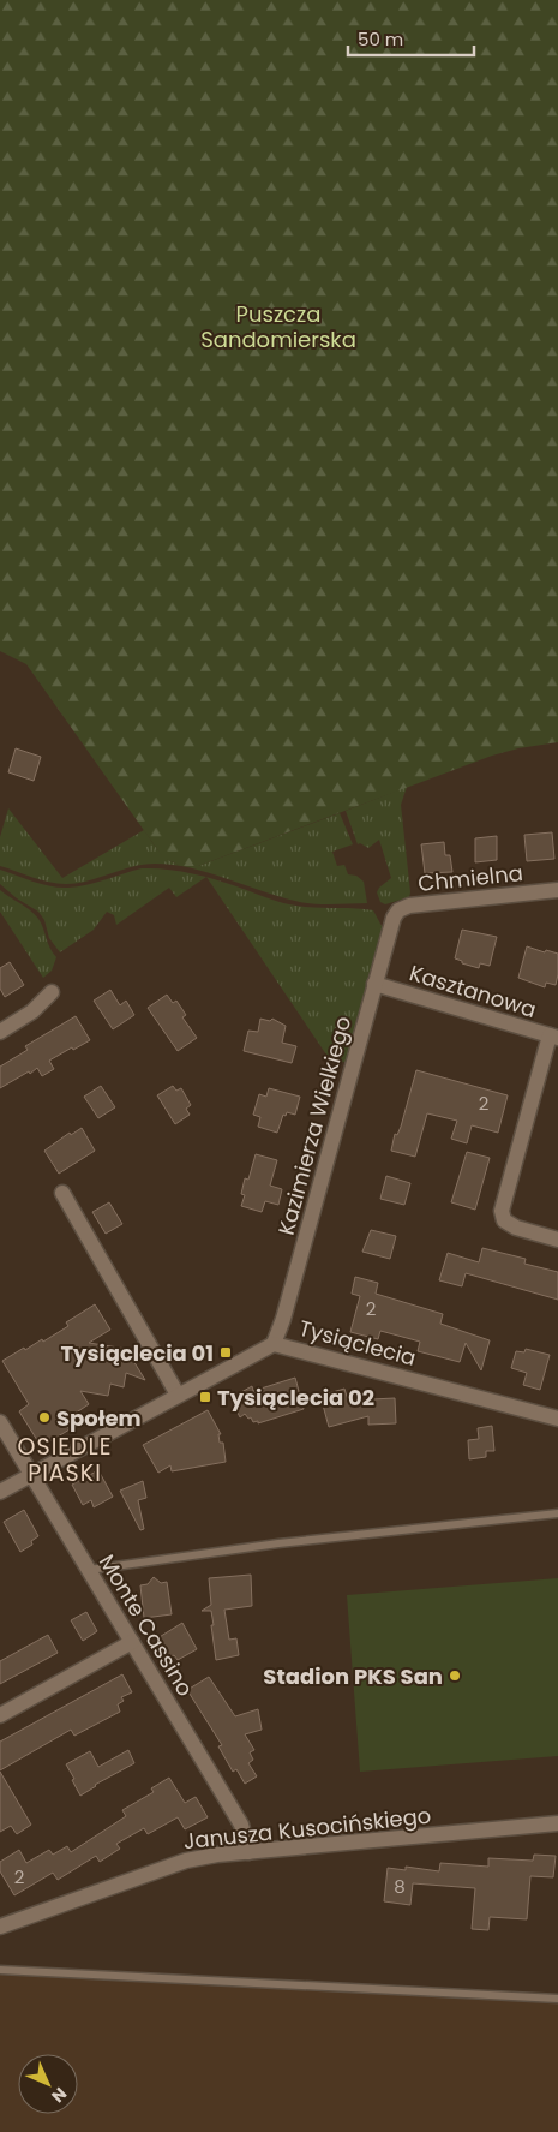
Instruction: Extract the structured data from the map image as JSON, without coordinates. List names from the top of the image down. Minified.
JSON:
{"streets":{"street":["Chmielna","Kasztanowa","Kazimierza Wielkiego","Tysiąclecia","Monte Cassino","Janusza Kusocińskiego"]},"crossings":[["Chmielna","Kazimierza Wielkiego"],["Kasztanowa","Kazimierza Wielkiego"],["Kazimierza Wielkiego","Tysiąclecia"],["Tysiąclecia","Monte Cassino"],["Monte Cassino","Janusza Kusocińskiego"]],"districts":["OSIEDLE PIASKI"],"parks":["Puszcza Sandomierska"],"places":{"transit":["Tysiąclecia 01","Tysiąclecia 02"],"other":["Społem","Stadion PKS San"]},"house_numbers":["2","2","2","8"],"scale_bar":"50 m","north":"bottom right"}
